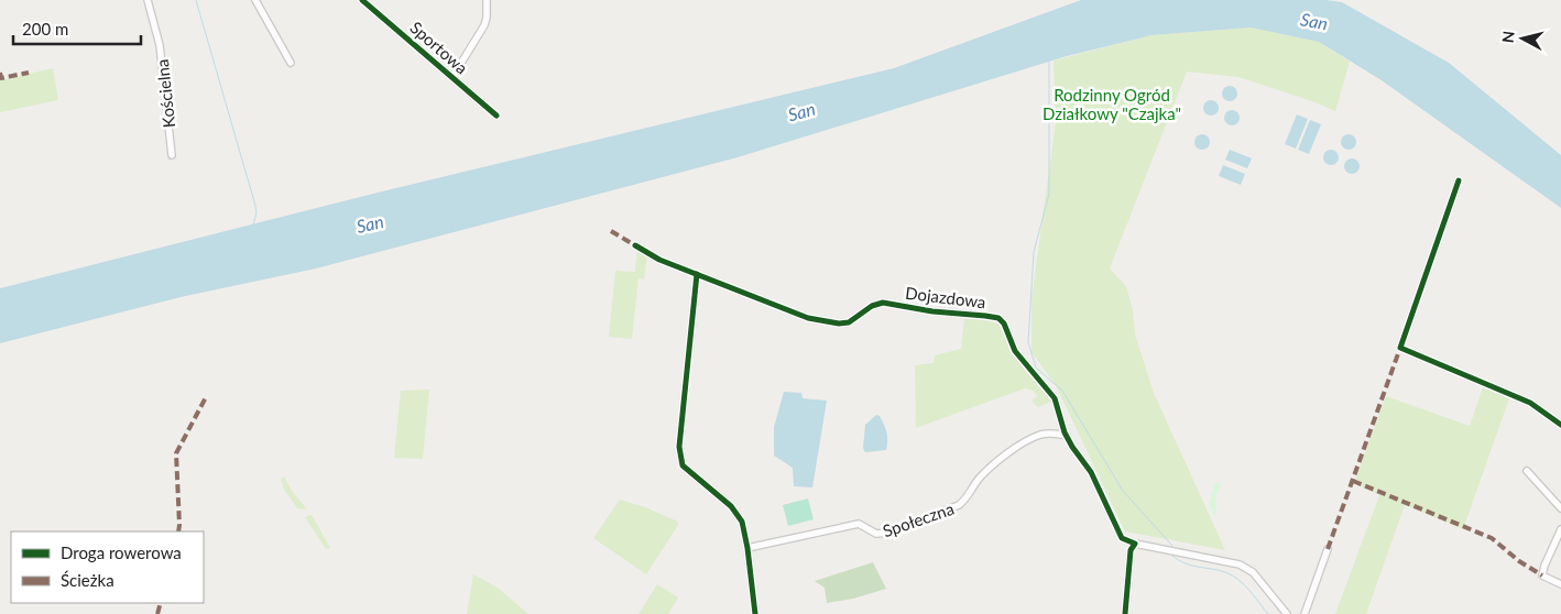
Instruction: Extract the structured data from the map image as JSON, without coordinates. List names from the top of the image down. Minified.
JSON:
{"streets":{"street":["Sportowa","Kościelna","Dojazdowa","Społeczna"]},"crossings":[["Dojazdowa","Społeczna"]],"water":["San"],"parks":["Rodzinny Ogród Działkowy \"Czajka\""],"legend":["Droga rowerowa","Ścieżka"],"scale_bar":"200 m","north":"left"}
